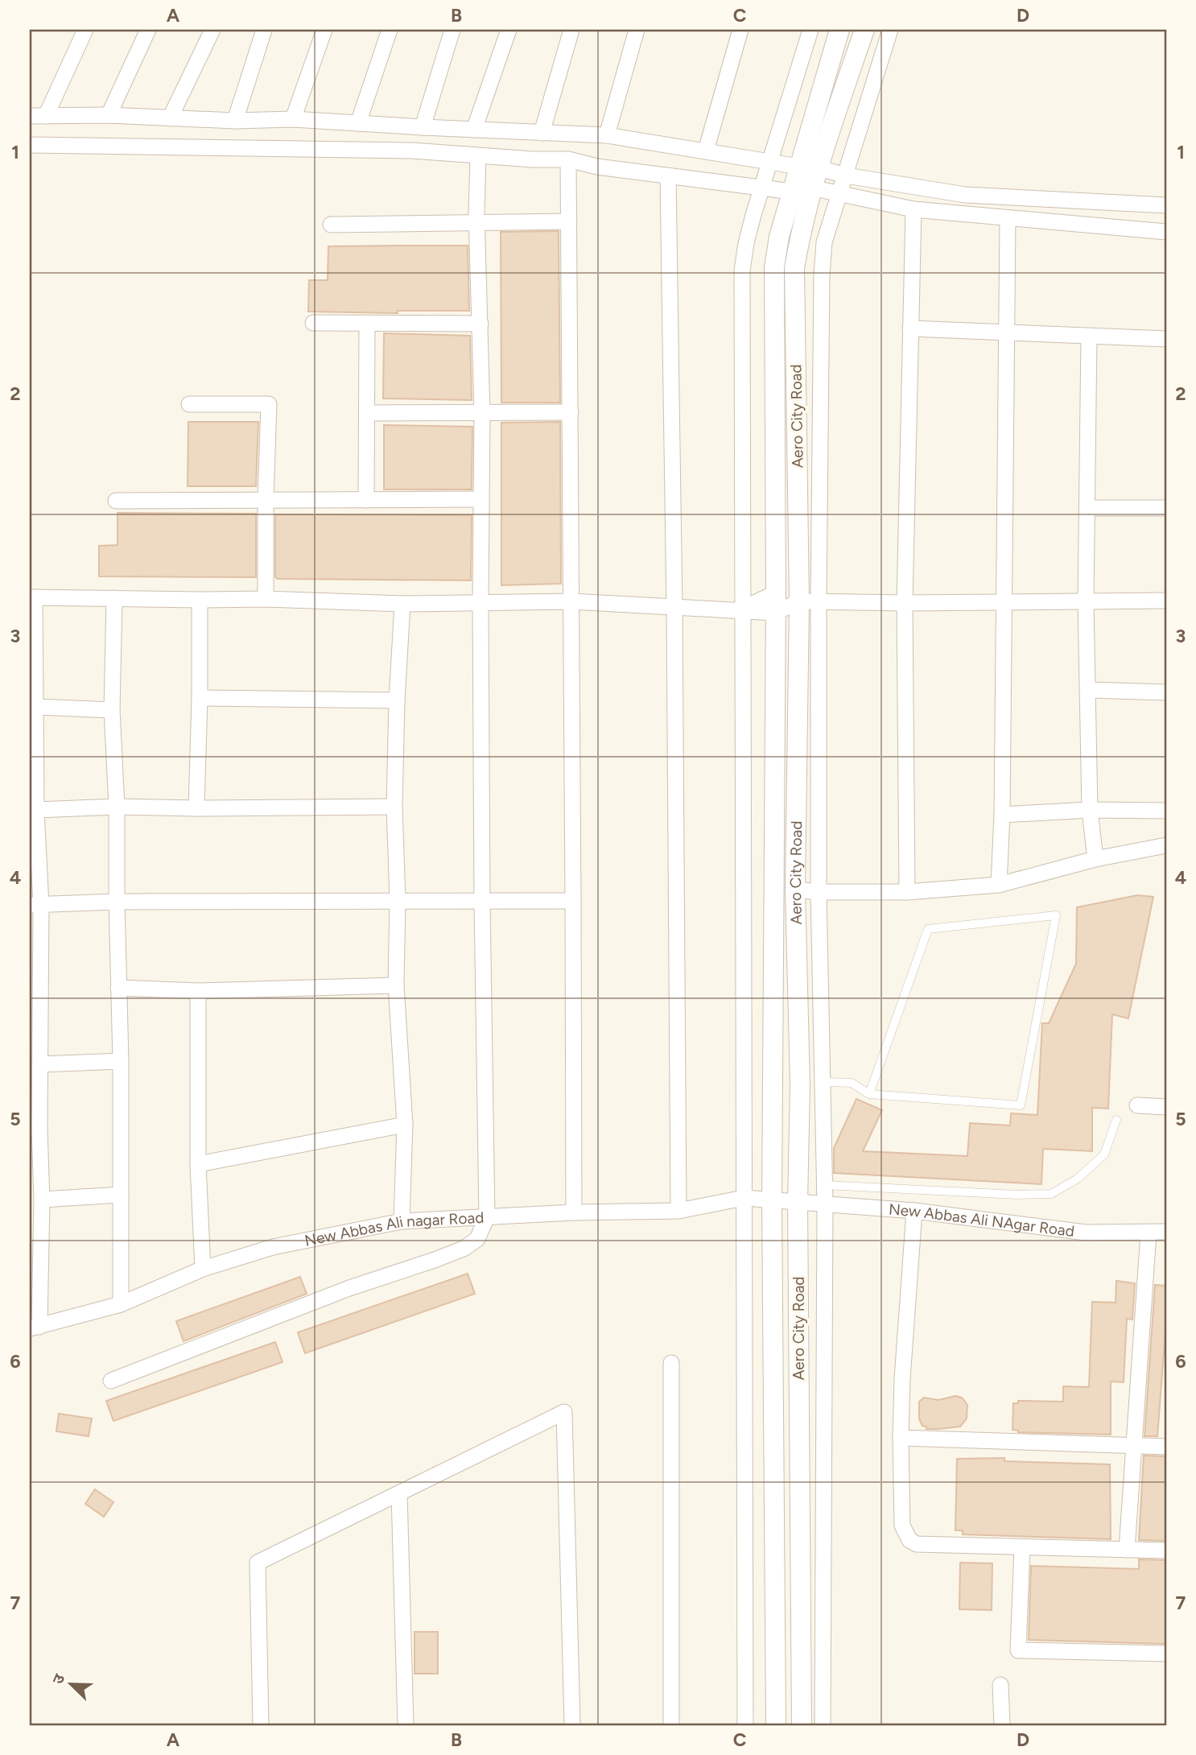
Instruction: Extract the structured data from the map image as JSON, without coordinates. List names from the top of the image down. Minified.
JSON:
{"streets":{"street":["Aero City Road","New Abbas Ali NAgar Road","New Abbas Ali nagar Road"]},"crossings":[["Aero City Road","New Abbas Ali NAgar Road"],["Aero City Road","New Abbas Ali nagar Road"],["New Abbas Ali NAgar Road","New Abbas Ali nagar Road"]],"north":"top left","grid":{"columns":["A","B","C","D"],"rows":["1","2","3","4","5","6","7"]}}
